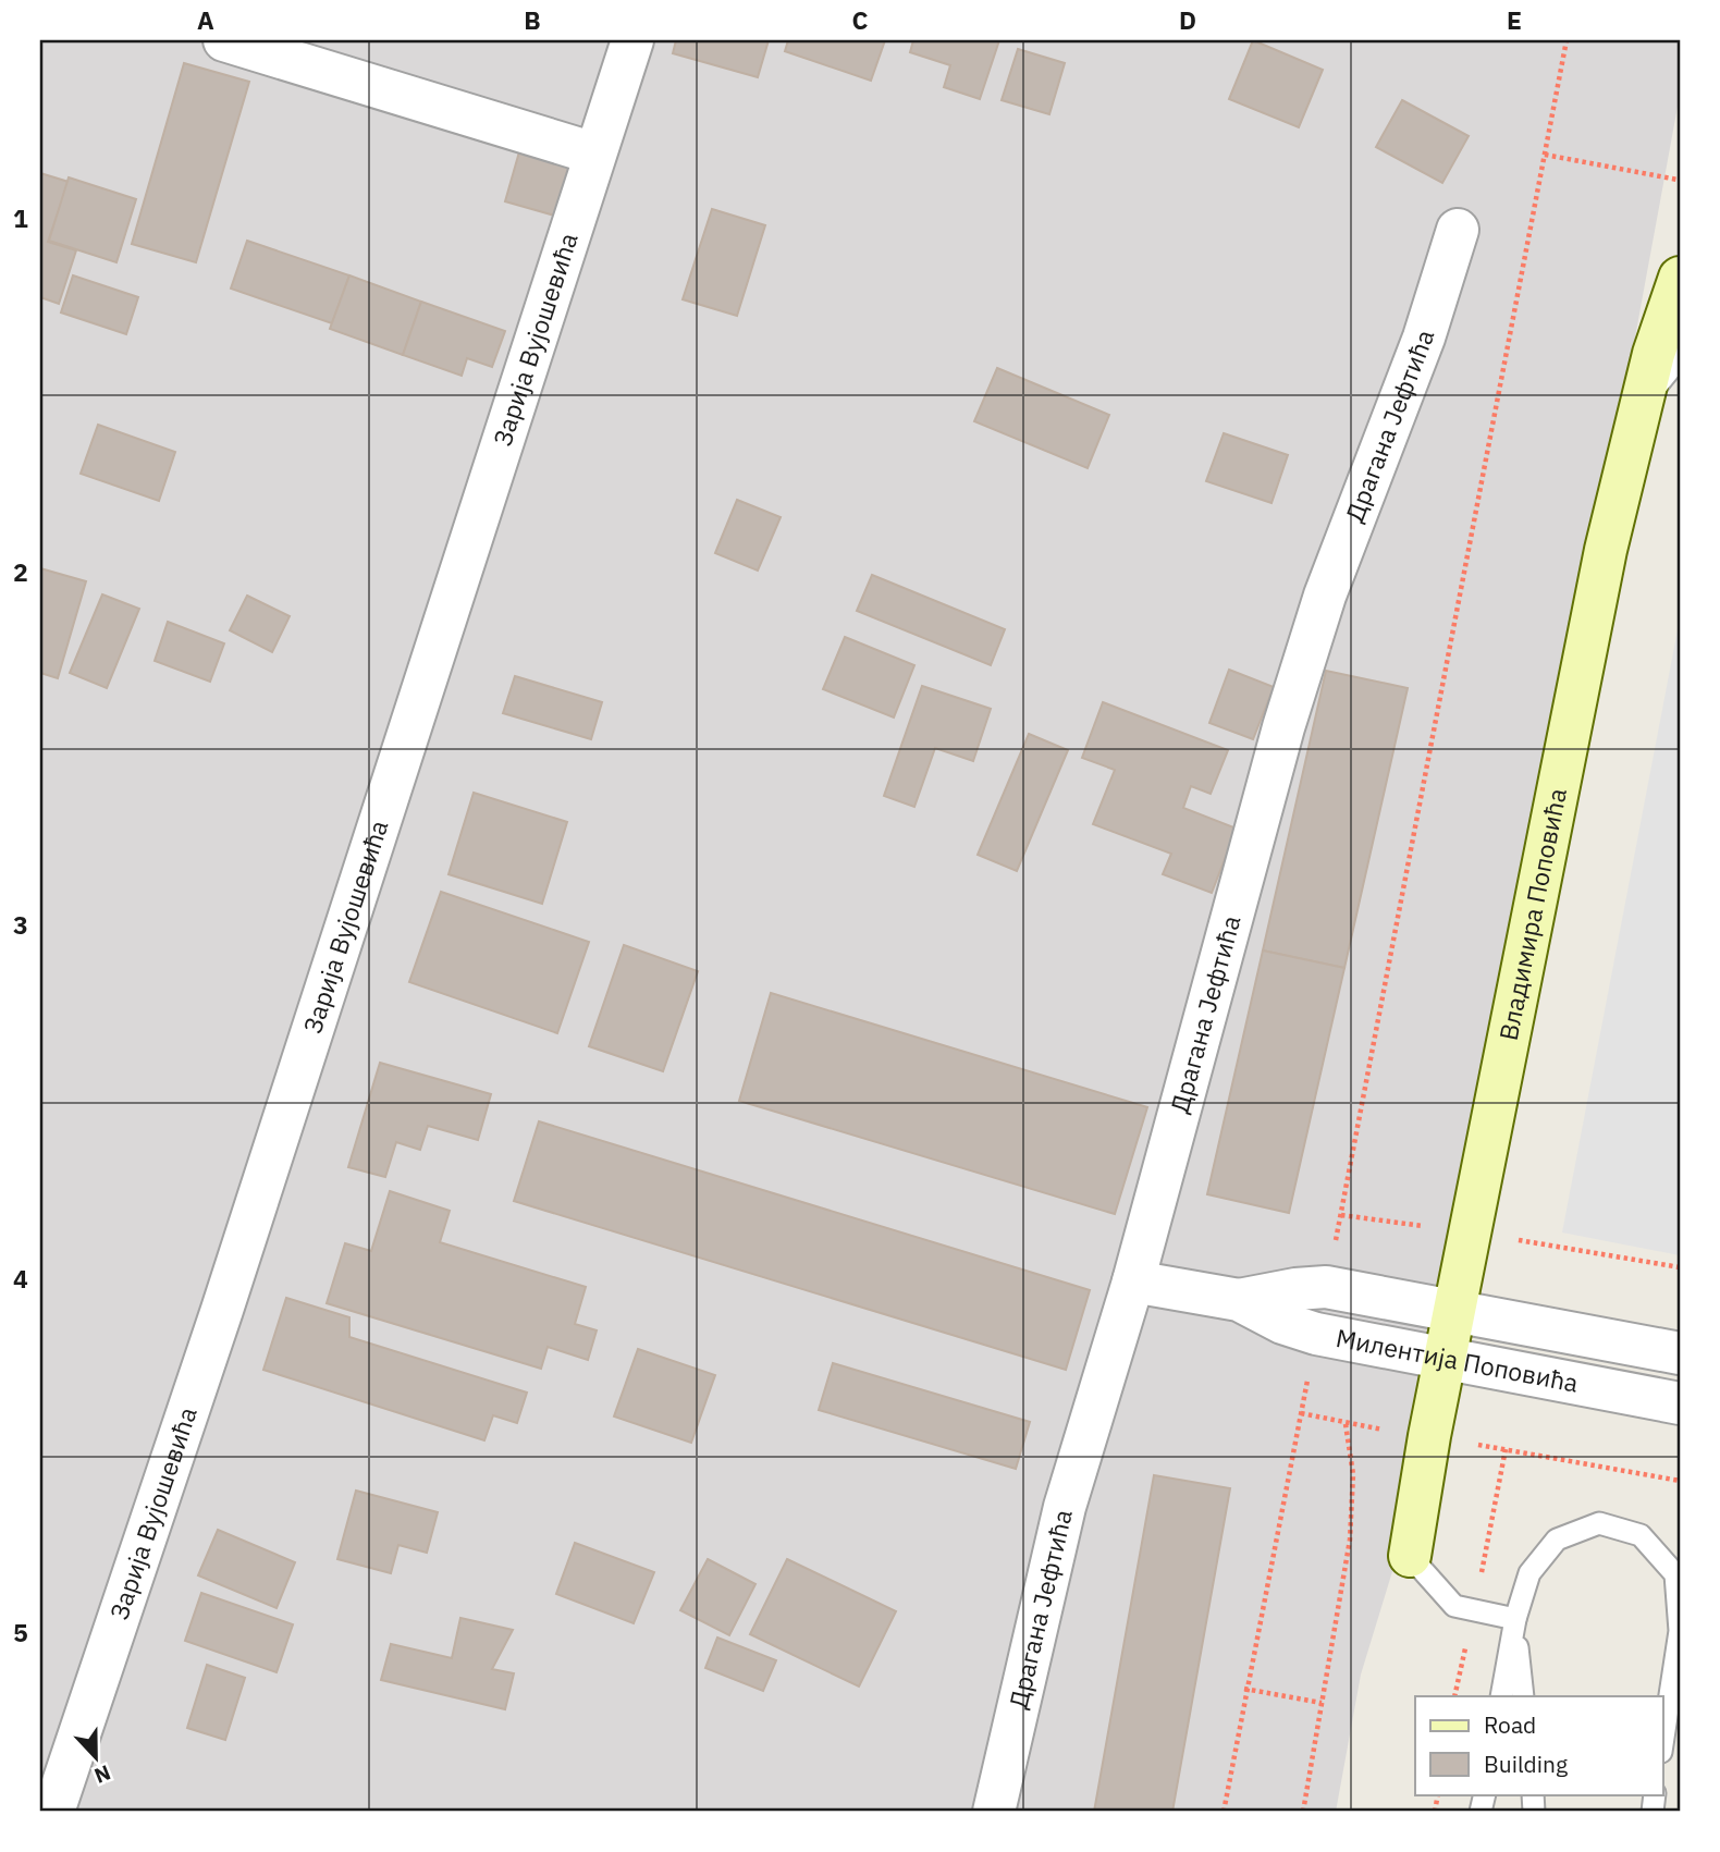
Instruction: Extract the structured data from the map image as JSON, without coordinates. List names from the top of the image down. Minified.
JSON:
{"streets":{"main road":["Владимира Поповића"],"street":["Зарија Вујошевића","Драгана Јефтића","Милентија Поповића"]},"crossings":[["Драгана Јефтића","Милентија Поповића"],["Владимира Поповића","Милентија Поповића"]],"legend":["Road","Building"],"north":"bottom","grid":{"columns":["A","B","C","D","E"],"rows":["1","2","3","4","5"]}}
